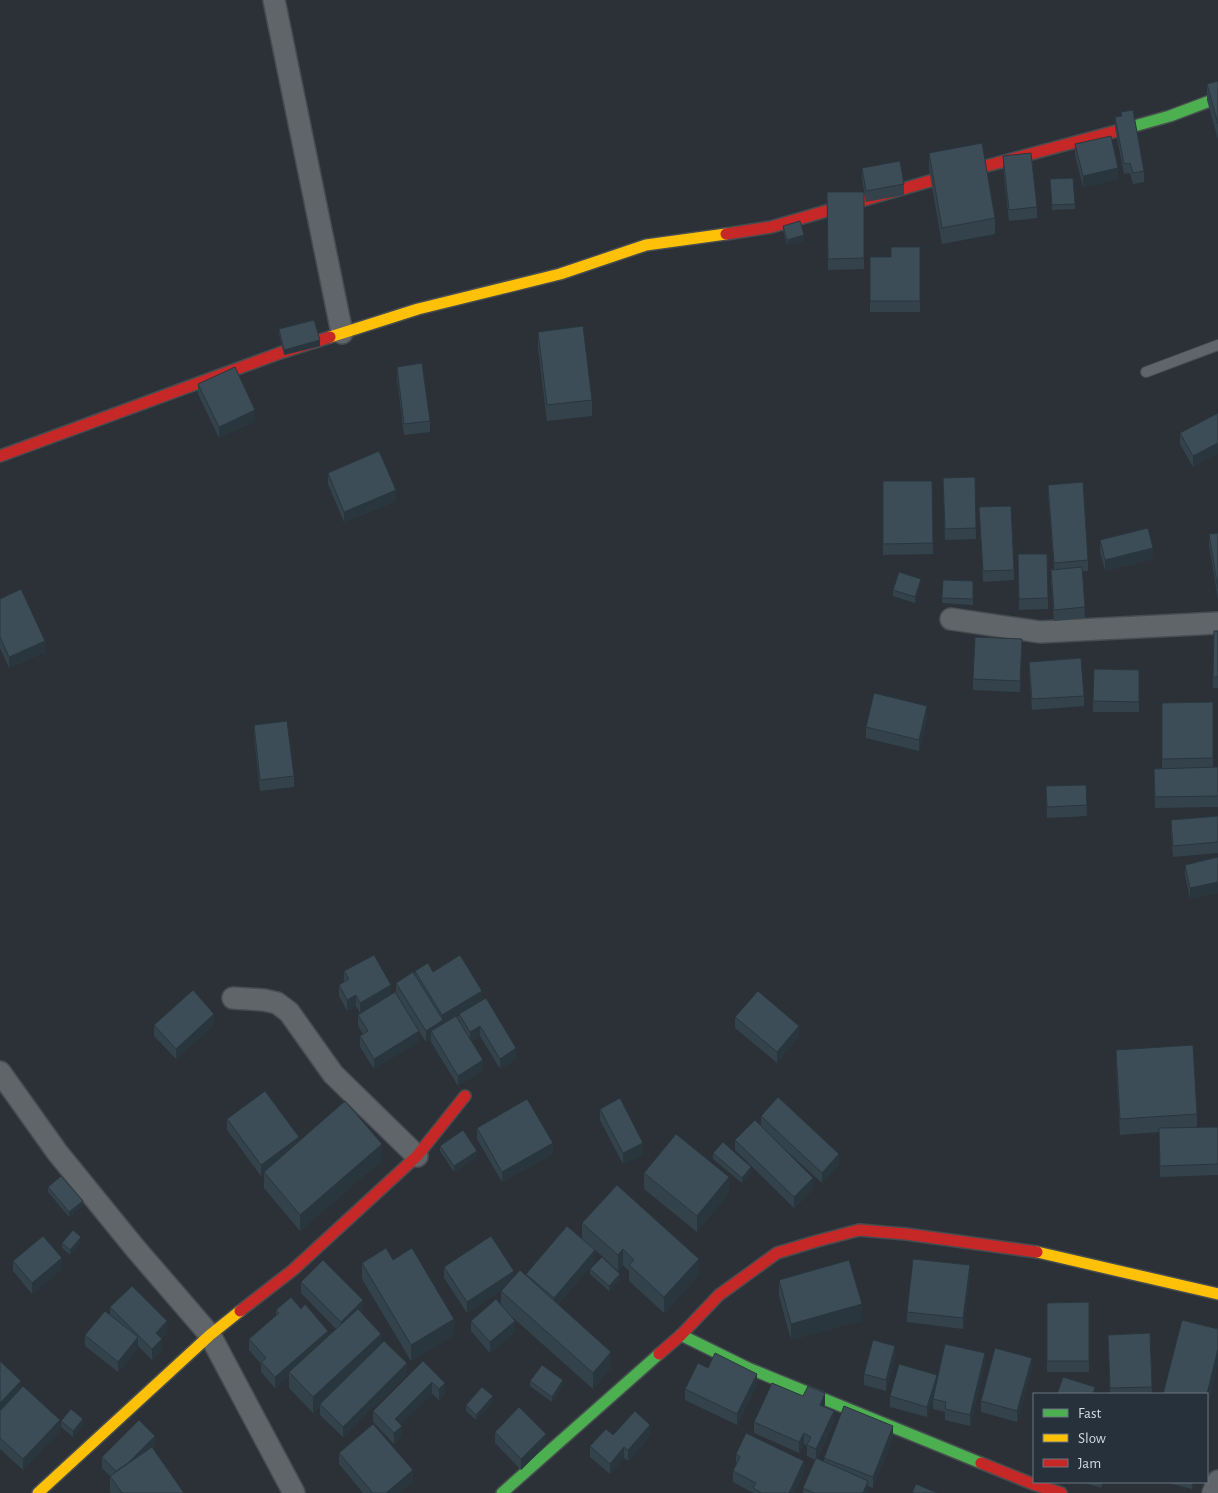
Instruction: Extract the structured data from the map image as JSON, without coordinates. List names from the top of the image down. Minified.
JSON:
{"legend":["Fast","Slow","Jam"]}
